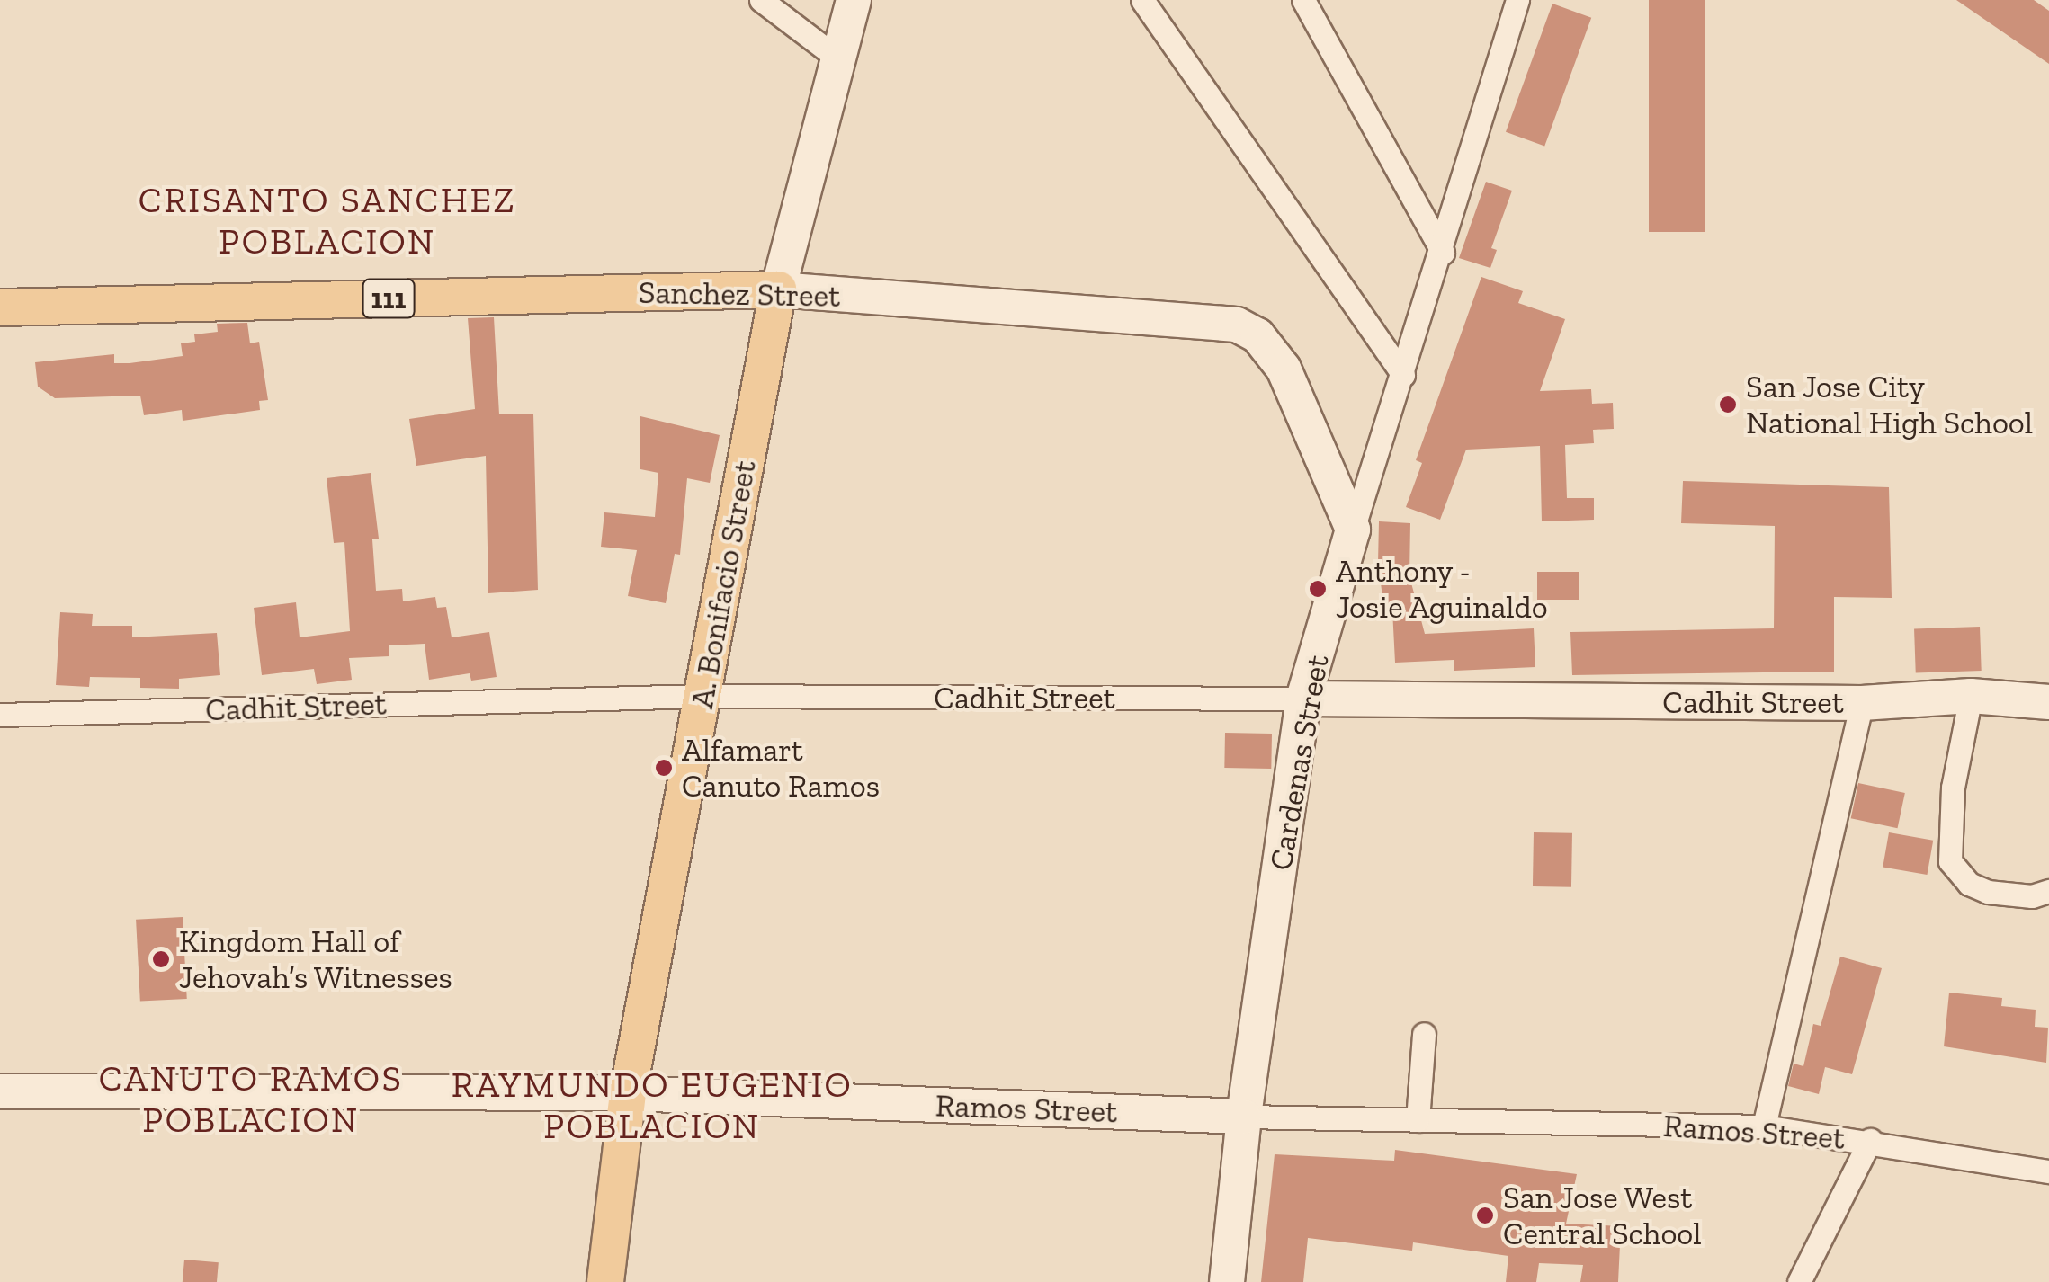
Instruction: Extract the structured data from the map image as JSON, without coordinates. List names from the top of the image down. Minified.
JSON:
{"streets":{"main road":["Sanchez Street","111","A. Bonifacio Street"],"street":["Cadhit Street","Cardenas Street","Ramos Street"]},"crossings":[["Sanchez Street","A. Bonifacio Street"],["Sanchez Street","Cardenas Street"],["A. Bonifacio Street","Cadhit Street"],["A. Bonifacio Street","Ramos Street"],["Cadhit Street","Cardenas Street"],["Cardenas Street","Ramos Street"]],"districts":["CRISANTO SANCHEZ POBLACION","CANUTO RAMOS POBLACION","RAYMUNDO EUGENIO POBLACION"],"places":["San Jose City National High School","Anthony - Josie Aguinaldo","Alfamart Canuto Ramos","Kingdom Hall of Jehovah’s Witnesses","San Jose West Central School"]}
